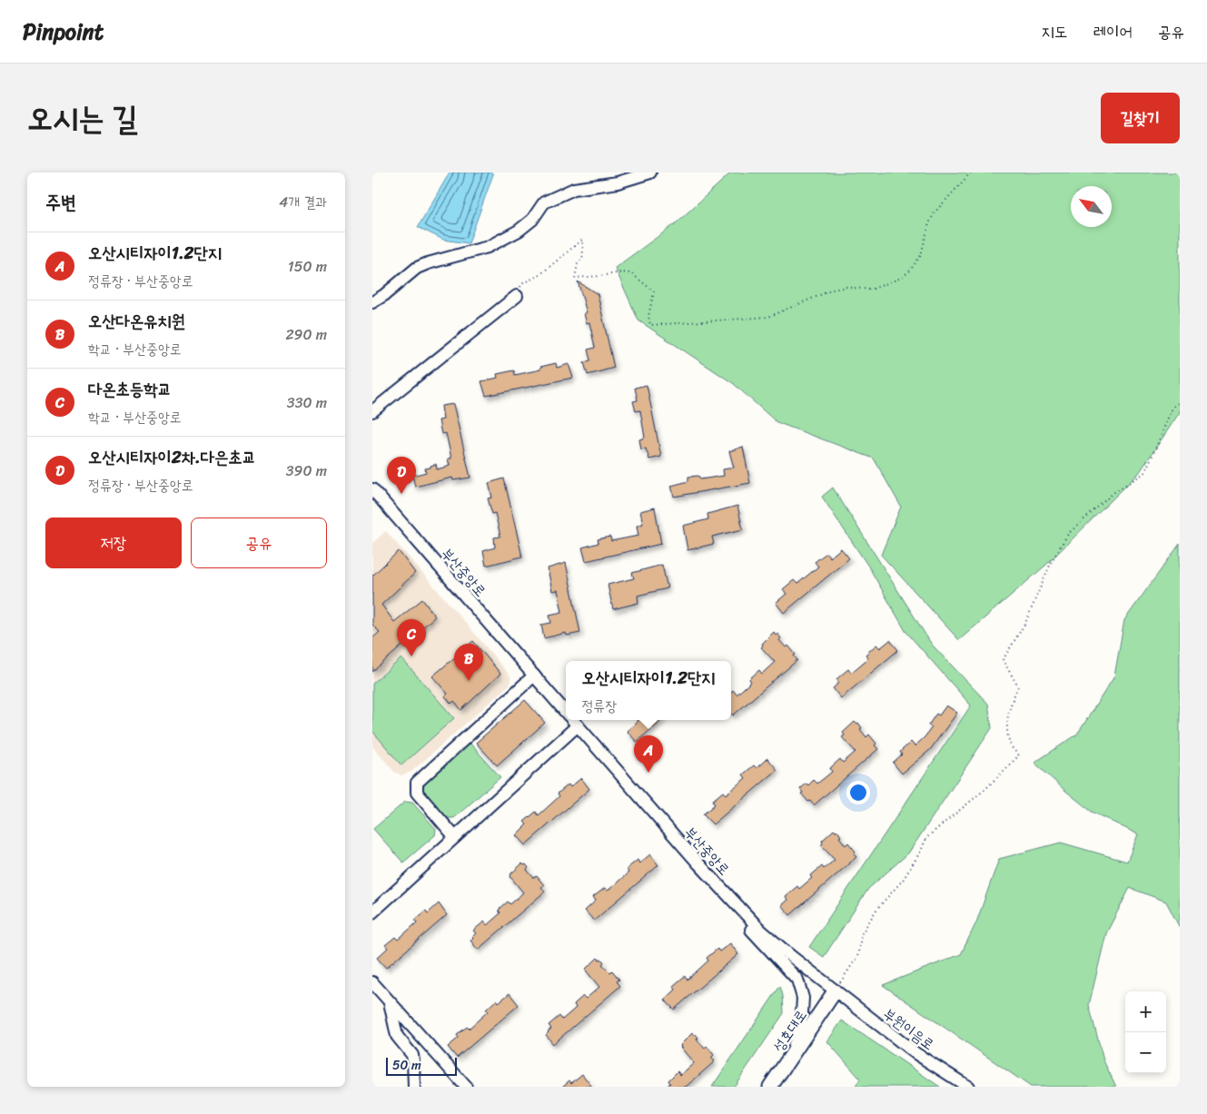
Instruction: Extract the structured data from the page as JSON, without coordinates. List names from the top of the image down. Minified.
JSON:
{"streets":{"main road":["성호대로"],"street":["부산중앙로","부원이음로"]},"crossings":[["부산중앙로","부원이음로"],["부산중앙로","성호대로"],["부원이음로","성호대로"]],"scale_bar":"50 m","north":"top left","page":{"header":"Pinpoint","nav":["지도","레이어","공유"],"title":"오시는 길","buttons":["길찾기",["저장","공유"]],"heading":["주변","4개 결과"],"list":[{"mark":"A","name":"오산시티자이1.2단지","note":"정류장 · 부산중앙로","value":"150 m"},{"mark":"B","name":"오산다온유치원","note":"학교 · 부산중앙로","value":"290 m"},{"mark":"C","name":"다온초등학교","note":"학교 · 부산중앙로","value":"330 m"},{"mark":"D","name":"오산시티자이2차.다은초교","note":"정류장 · 부산중앙로","value":"390 m"}],"pins":["D","C","B","A"],"popup":["오산시티자이1.2단지","정류장"],"map_buttons":["+","−"],"scale":"50 m"}}
